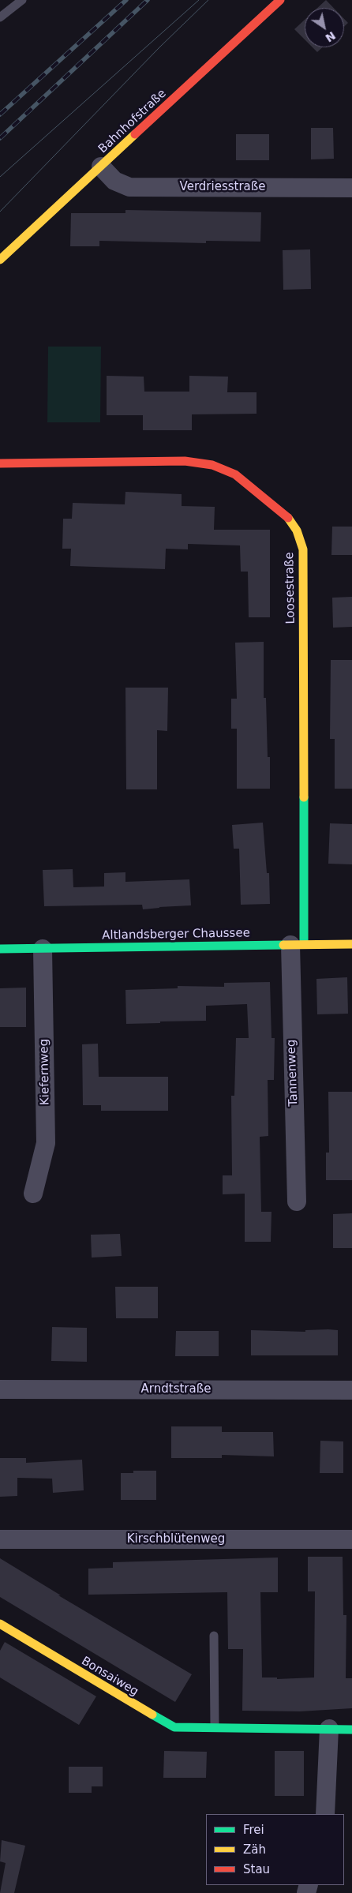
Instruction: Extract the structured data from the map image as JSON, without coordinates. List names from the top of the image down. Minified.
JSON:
{"streets":{"street":["Bahnhofstraße","Verdriesstraße","Loosestraße","Altlandsberger Chaussee","Kiefernweg","Tannenweg","Arndtstraße","Kirschblütenweg","Bonsaiweg"]},"crossings":[["Bahnhofstraße","Verdriesstraße"],["Loosestraße","Altlandsberger Chaussee"],["Loosestraße","Tannenweg"],["Altlandsberger Chaussee","Kiefernweg"],["Altlandsberger Chaussee","Tannenweg"]],"legend":["Frei","Zäh","Stau"],"north":"bottom right"}
